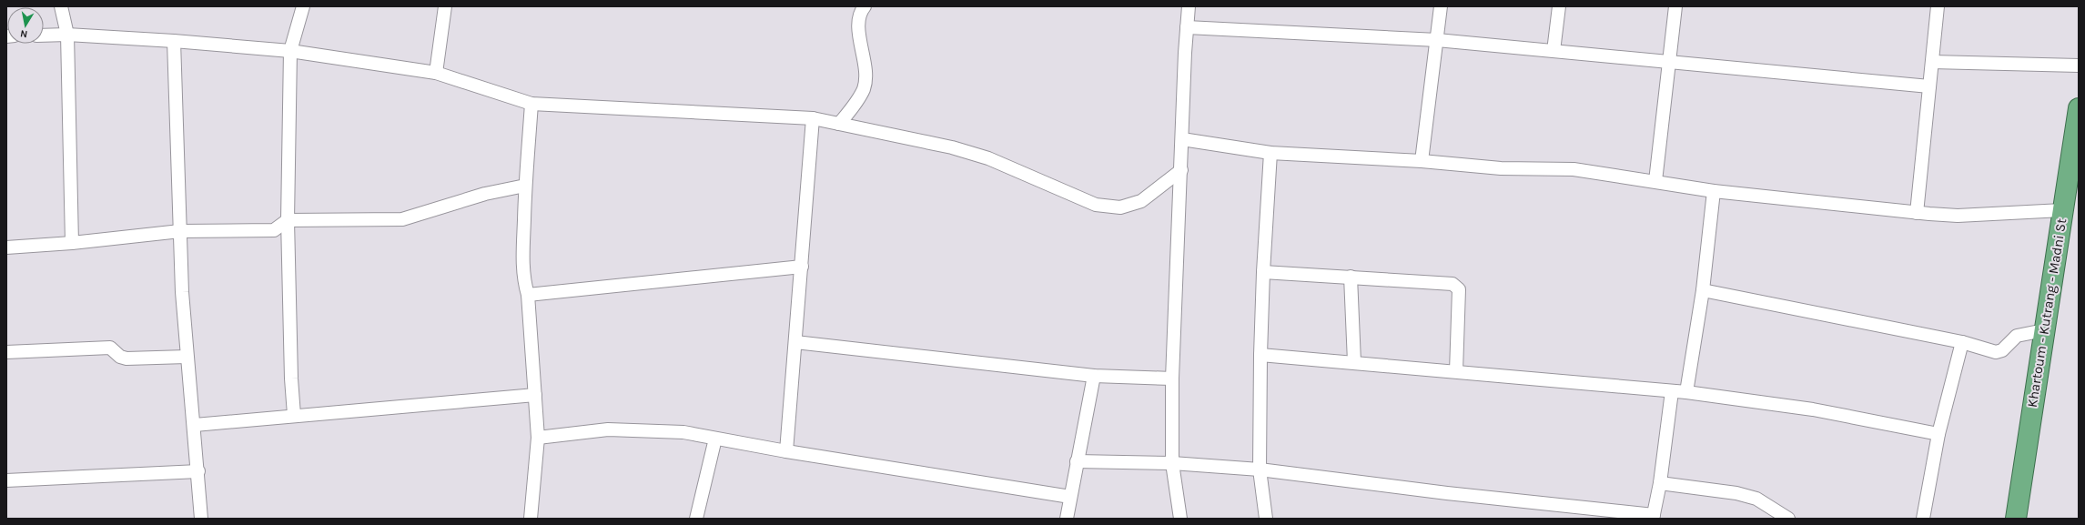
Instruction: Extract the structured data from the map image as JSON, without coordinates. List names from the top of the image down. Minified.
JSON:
{"streets":{"highway":["Khartoum - Kutrang - Madni St"]},"north":"bottom"}
